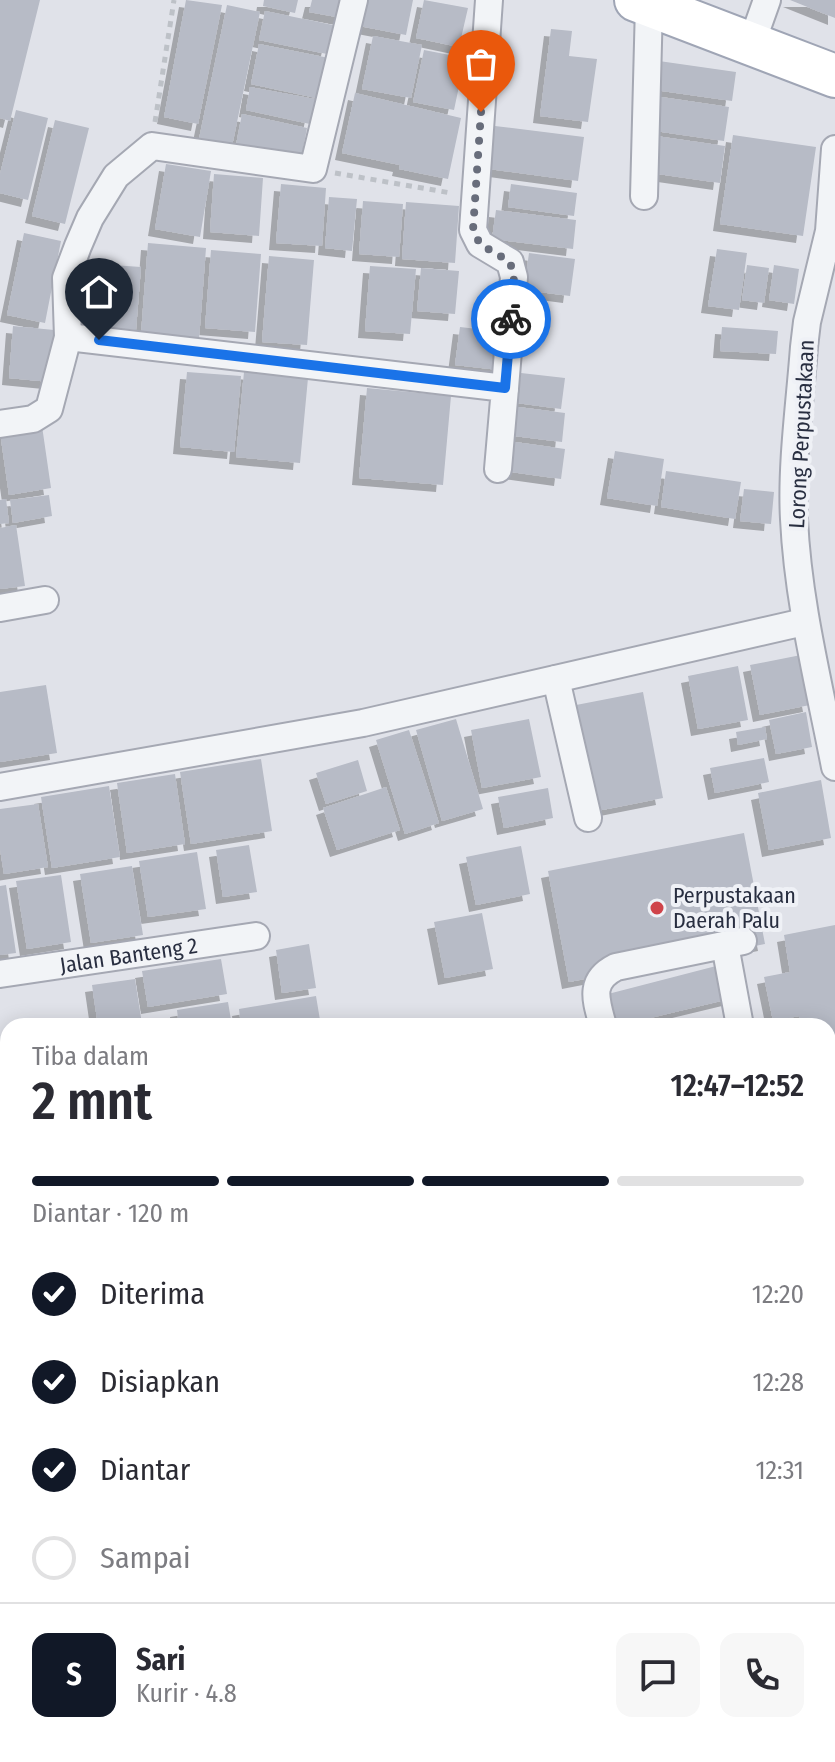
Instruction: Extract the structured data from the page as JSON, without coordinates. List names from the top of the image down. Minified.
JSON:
{"streets":{"street":["Lorong Perpustakaan","Jalan Banteng 2"]},"places":["Perpustakaan Daerah Palu"],"page":{"heading":["2 mnt","Tiba dalam","12:47–12:52"],"panel":["Sari","Kurir · 4.8"],"bar":"Diantar · 120 m","list":[["Diterima","12:20"],["Disiapkan","12:28"],["Diantar","12:31"],"Sampai"],"round":"S"}}
